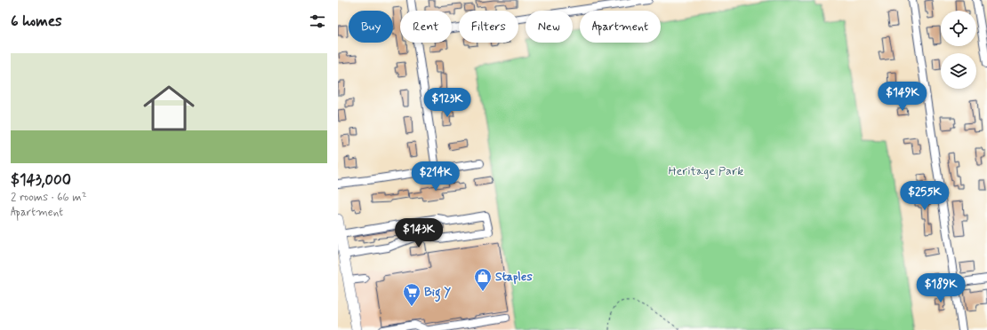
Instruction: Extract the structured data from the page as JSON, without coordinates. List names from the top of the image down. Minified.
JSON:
{"parks":["Heritage Park"],"places":{"shop":["Staples"],"supermarket":["Big Y"]},"page":{"heading":"6 homes","chip":["Buy","Rent","Filters","New","Apartment"],"list":[{"name":"$143,000","note":"2 rooms · 66 m² · Apartment"}],"price":["$149K","$123K","$214K","$255K","$143K","$189K"]}}
